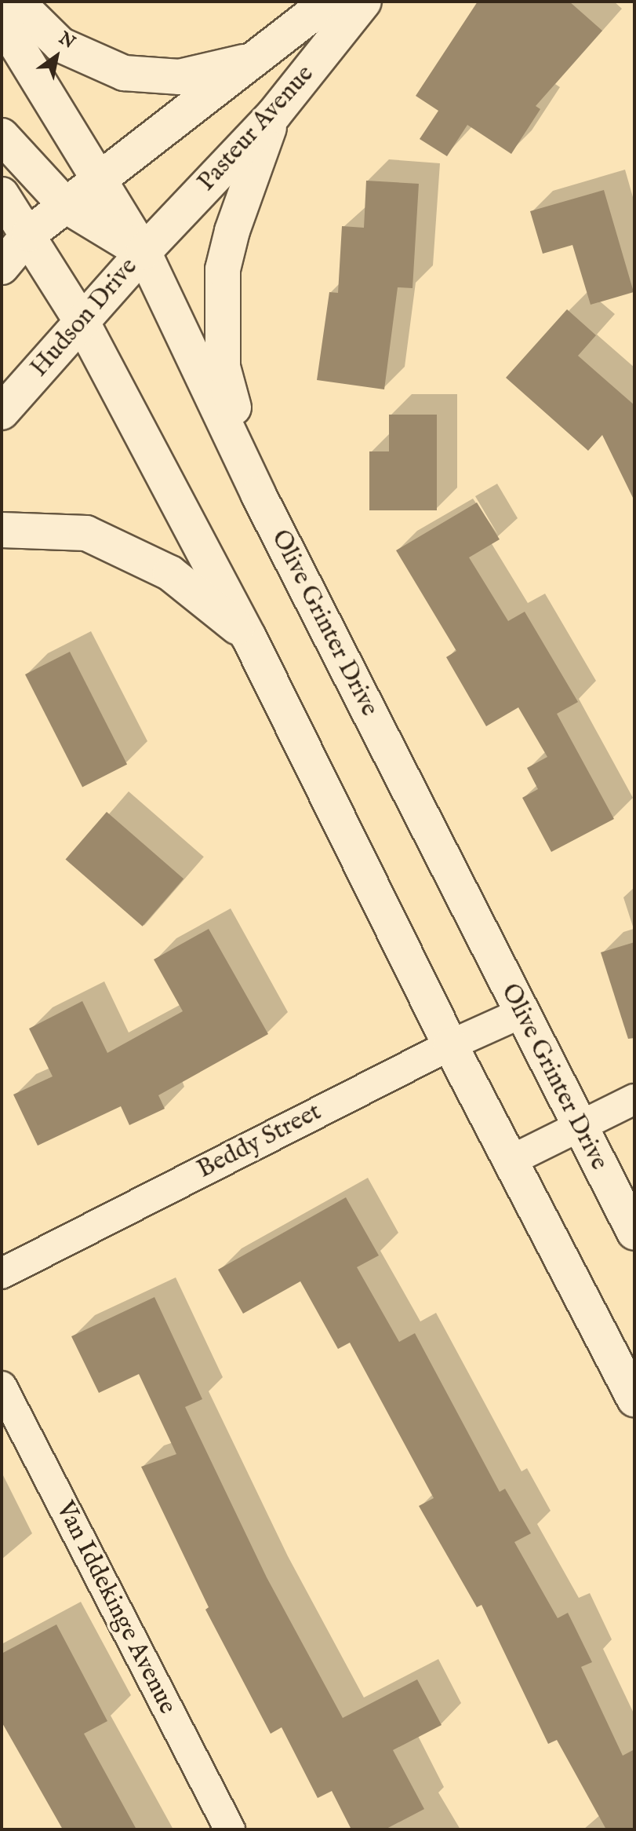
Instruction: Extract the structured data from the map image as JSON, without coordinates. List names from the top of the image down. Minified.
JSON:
{"streets":{"street":["Pasteur Avenue","Hudson Drive","Olive Grinter Drive","Beddy Street","Van Iddekinge Avenue"]},"crossings":[["Pasteur Avenue","Hudson Drive"],["Pasteur Avenue","Olive Grinter Drive"],["Hudson Drive","Olive Grinter Drive"],["Olive Grinter Drive","Beddy Street"]],"north":"top right"}
